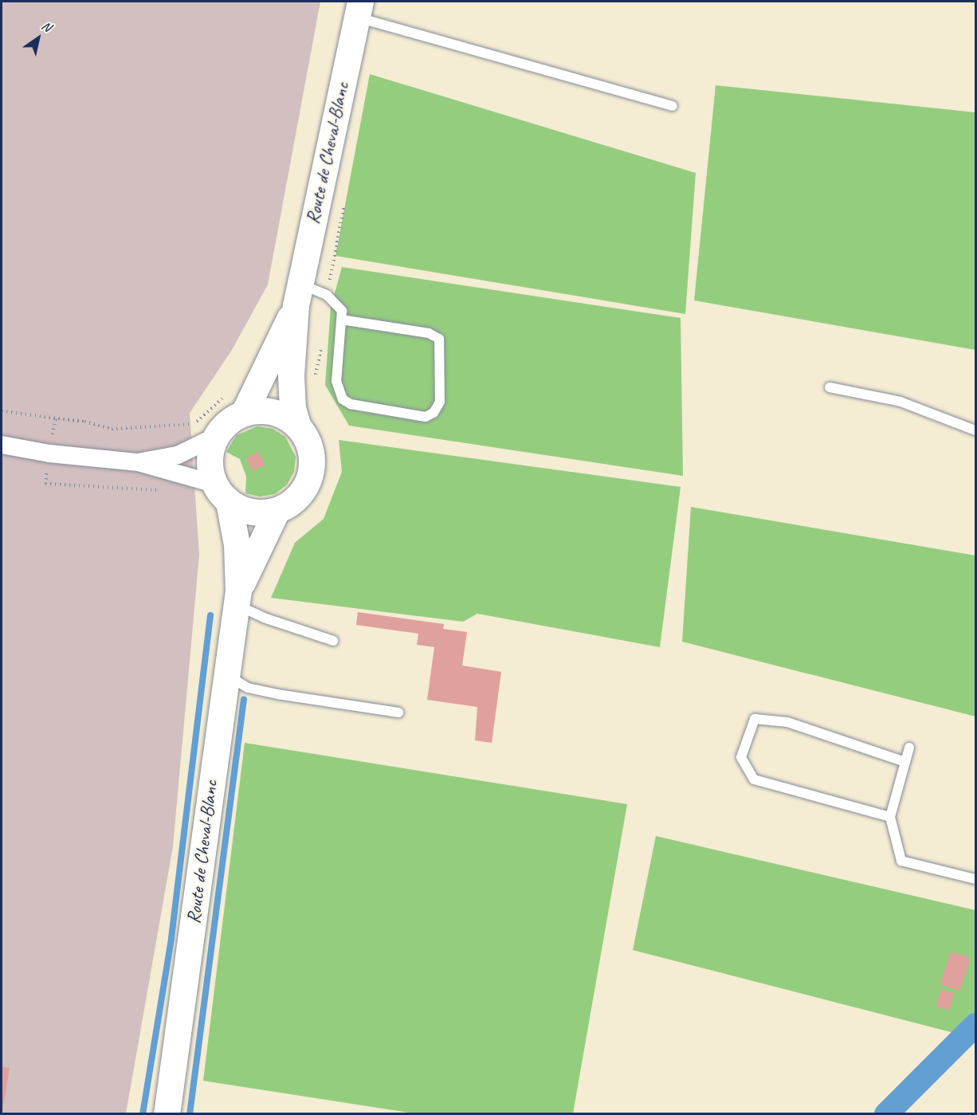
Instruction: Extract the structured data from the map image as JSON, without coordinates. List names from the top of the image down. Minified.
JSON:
{"streets":{"main road":["Route de Cheval-Blanc"]},"north":"top right"}
